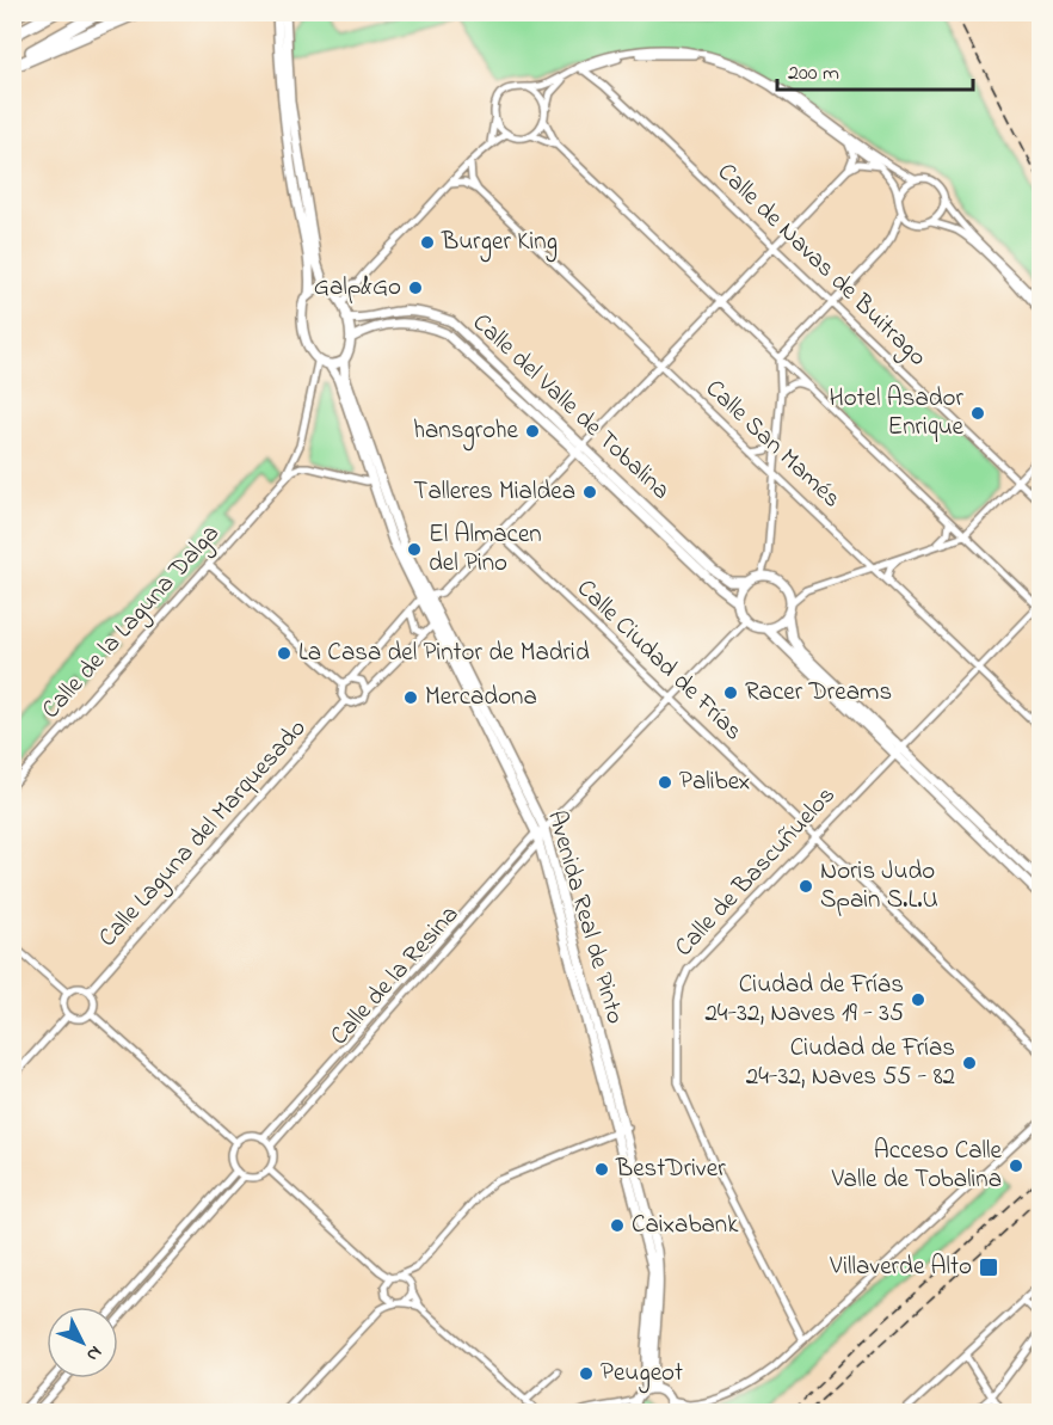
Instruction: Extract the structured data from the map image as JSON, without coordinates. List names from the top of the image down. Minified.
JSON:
{"streets":{"main road":["Calle del Valle de Tobalina","Avenida Real de Pinto"],"street":["Calle de Navas de Buitrago","Calle San Mamés","Calle de la Laguna Dalga","Calle Ciudad de Frías","Calle Laguna del Marquesado","Calle de Bascuñuelos","Calle de la Resina"]},"crossings":[["Calle del Valle de Tobalina","Calle de la Laguna Dalga"],["Calle del Valle de Tobalina","Avenida Real de Pinto"],["Calle del Valle de Tobalina","Calle de la Resina"],["Calle San Mamés","Calle de Bascuñuelos"],["Calle de la Laguna Dalga","Avenida Real de Pinto"],["Calle Ciudad de Frías","Calle de Bascuñuelos"],["Calle Ciudad de Frías","Calle de la Resina"],["Avenida Real de Pinto","Calle de la Resina"]],"places":{"other":["Burger King","Galp&Go","Hotel Asador Enrique","hansgrohe","Talleres Mialdea","El Almacen del Pino","La Casa del Pintor de Madrid","Racer Dreams","Mercadona","Palibex","Noris Judo Spain S.L.U","Ciudad de Frías 24-32, Naves 19 - 35","Ciudad de Frías 24-32, Naves 55 - 82","Acceso Calle Valle de Tobalina","BestDriver","Caixabank","Peugeot"],"transit":["Villaverde Alto"]},"scale_bar":"200 m","north":"bottom right"}
